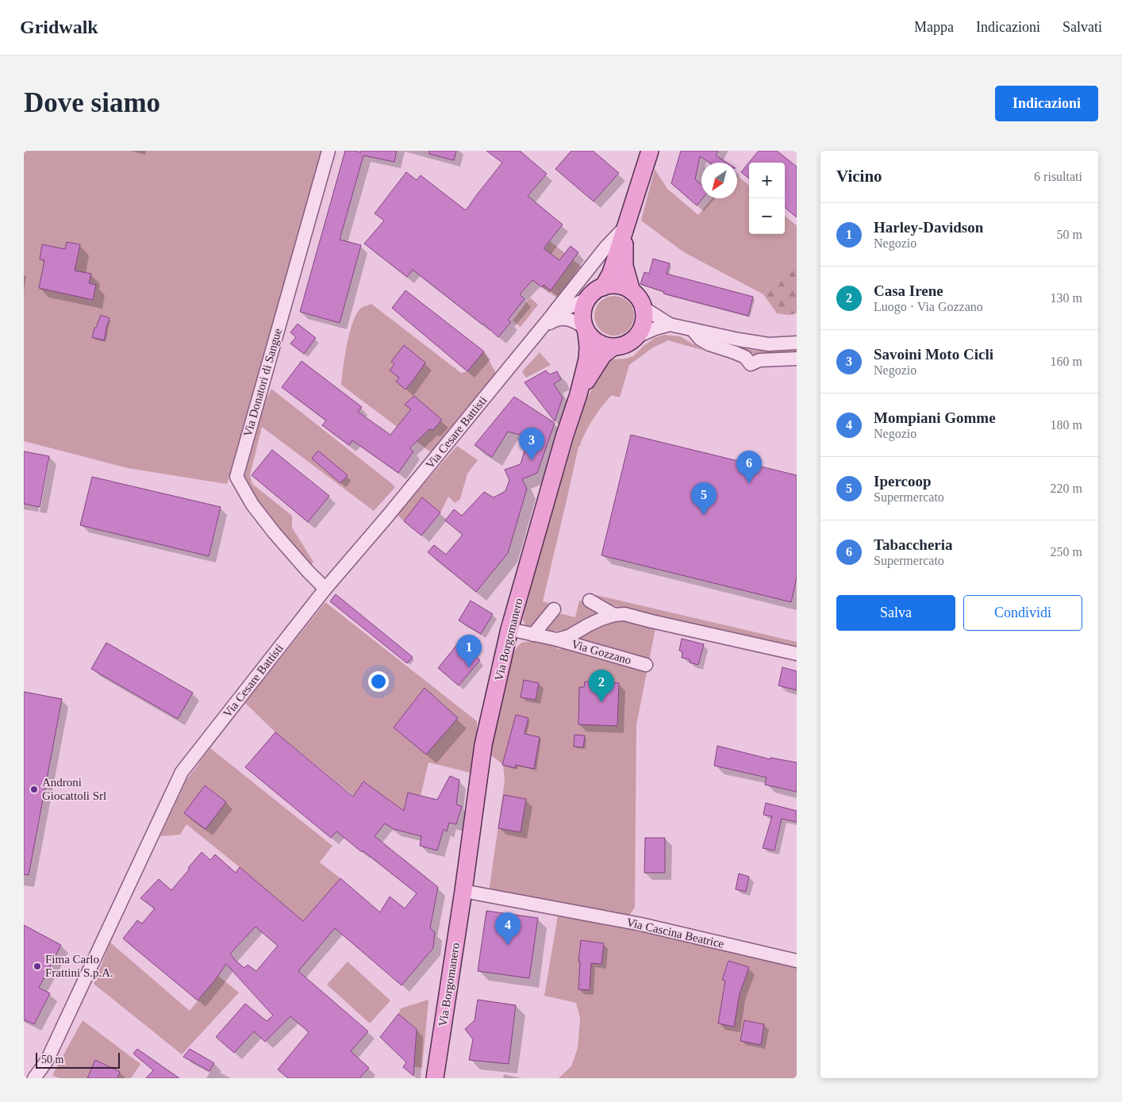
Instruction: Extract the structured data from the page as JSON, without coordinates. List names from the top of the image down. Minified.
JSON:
{"streets":{"main road":["Via Borgomanero"],"street":["Via Donatori di Sangue","Via Cesare Battisti","Via Gozzano","Via Cascina Beatrice"]},"crossings":[["Via Donatori di Sangue","Via Cesare Battisti"],["Via Cesare Battisti","Via Borgomanero"],["Via Borgomanero","Via Gozzano"],["Via Borgomanero","Via Cascina Beatrice"]],"places":["Androni Giocattoli Srl","Fima Carlo Frattini S.p.A."],"scale_bar":"50 m","north":"bottom left","page":{"header":"Gridwalk","nav":["Mappa","Indicazioni","Salvati"],"buttons":["Indicazioni",["Salva","Condividi"]],"title":"Dove siamo","heading":["Vicino","6 risultati"],"map_buttons":["+","−"],"list":[{"mark":"1","name":"Harley-Davidson","note":"Negozio","value":"50 m"},{"mark":"2","name":"Casa Irene","note":"Luogo · Via Gozzano","value":"130 m"},{"mark":"3","name":"Savoini Moto Cicli","note":"Negozio","value":"160 m"},{"mark":"4","name":"Mompiani Gomme","note":"Negozio","value":"180 m"},{"mark":"5","name":"Ipercoop","note":"Supermercato","value":"220 m"},{"mark":"6","name":"Tabaccheria","note":"Supermercato","value":"250 m"}],"pins":["3","6","5","1","2","4"],"scale":"50 m"}}
